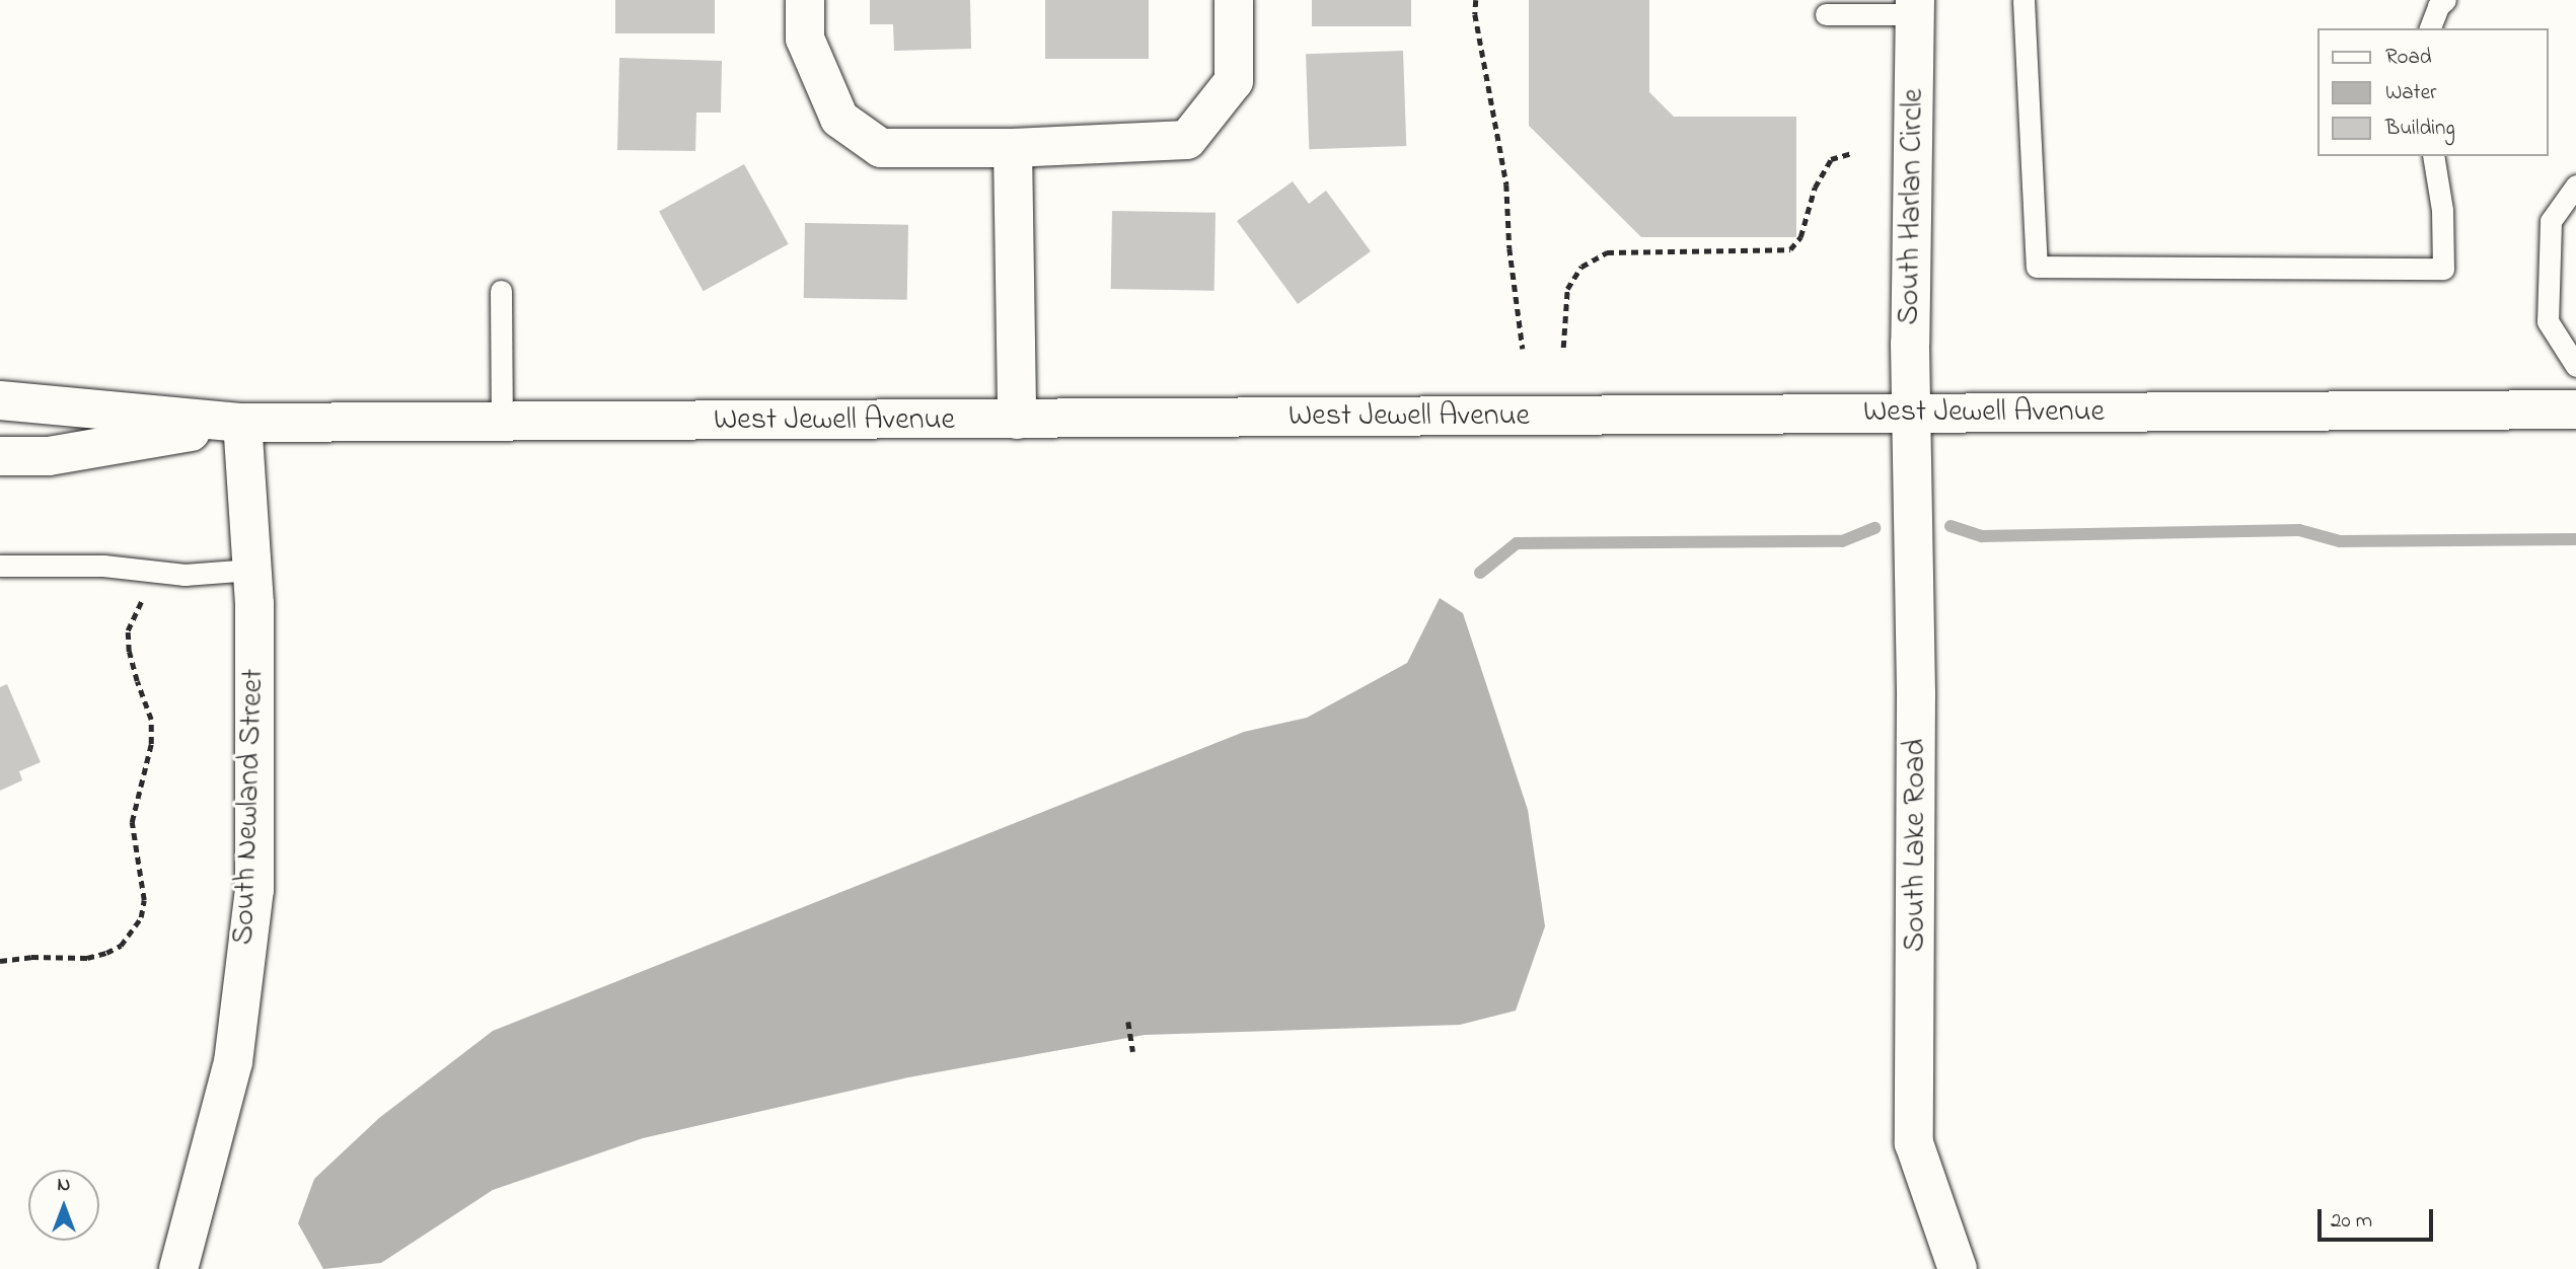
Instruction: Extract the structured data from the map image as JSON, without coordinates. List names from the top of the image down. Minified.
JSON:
{"streets":{"street":["South Harlan Circle","West Jewell Avenue","South Newland Street","South Lake Road"]},"crossings":[["South Harlan Circle","West Jewell Avenue"],["South Harlan Circle","South Lake Road"],["West Jewell Avenue","South Newland Street"],["West Jewell Avenue","South Lake Road"]],"legend":["Road","Water","Building"],"scale_bar":"20 m","north":"top"}
